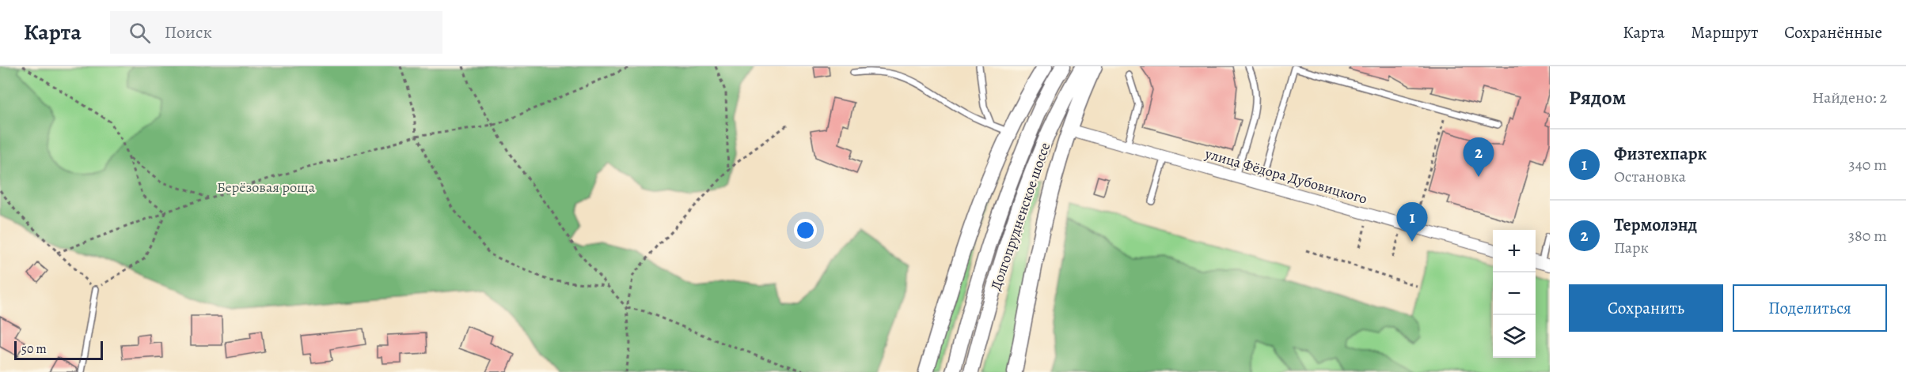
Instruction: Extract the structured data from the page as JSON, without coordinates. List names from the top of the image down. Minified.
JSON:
{"streets":{"main road":["Долгопрудненское шоссе"],"street":["улица Фёдора Дубовицкого"]},"parks":["Берёзовая роща"],"scale_bar":"50 m","page":{"header":"Карта","search":"Поиск","nav":["Карта","Маршрут","Сохранённые"],"heading":["Рядом","Найдено: 2"],"list":[{"mark":"1","name":"Физтехпарк","note":"Остановка","value":"340 m"},{"mark":"2","name":"Термолэнд","note":"Парк","value":"380 m"}],"pins":["2","1"],"map_buttons":["+","−"],"buttons":["Сохранить","Поделиться"],"scale":"50 m"}}
